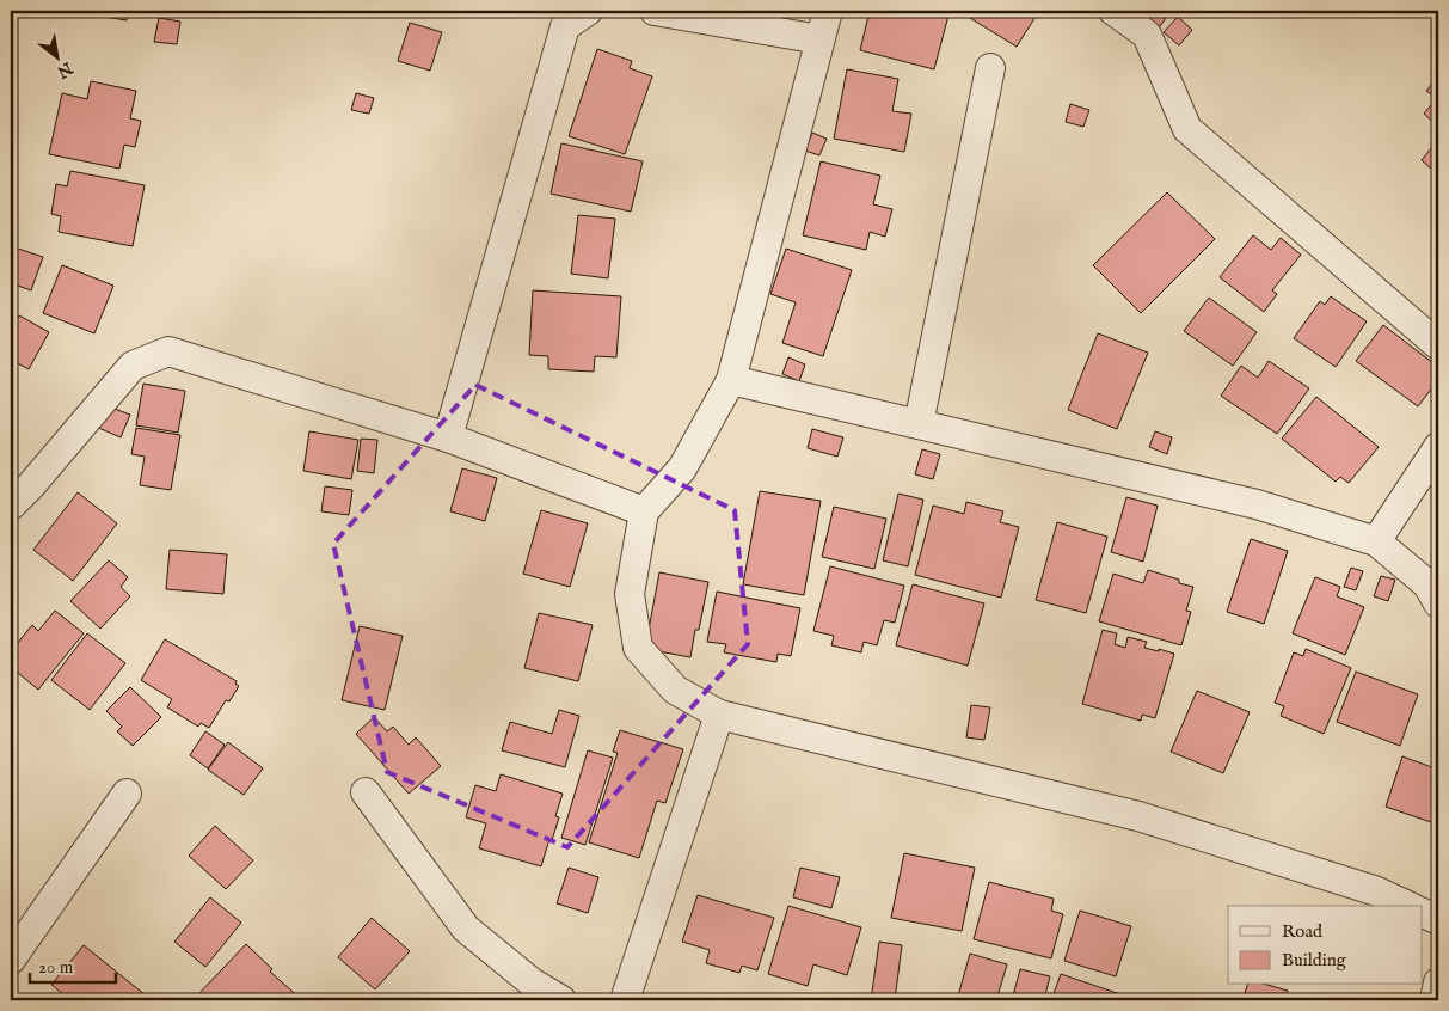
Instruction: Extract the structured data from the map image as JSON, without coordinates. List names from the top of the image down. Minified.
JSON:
{"legend":["Road","Building"],"scale_bar":"20 m","north":"bottom right"}
